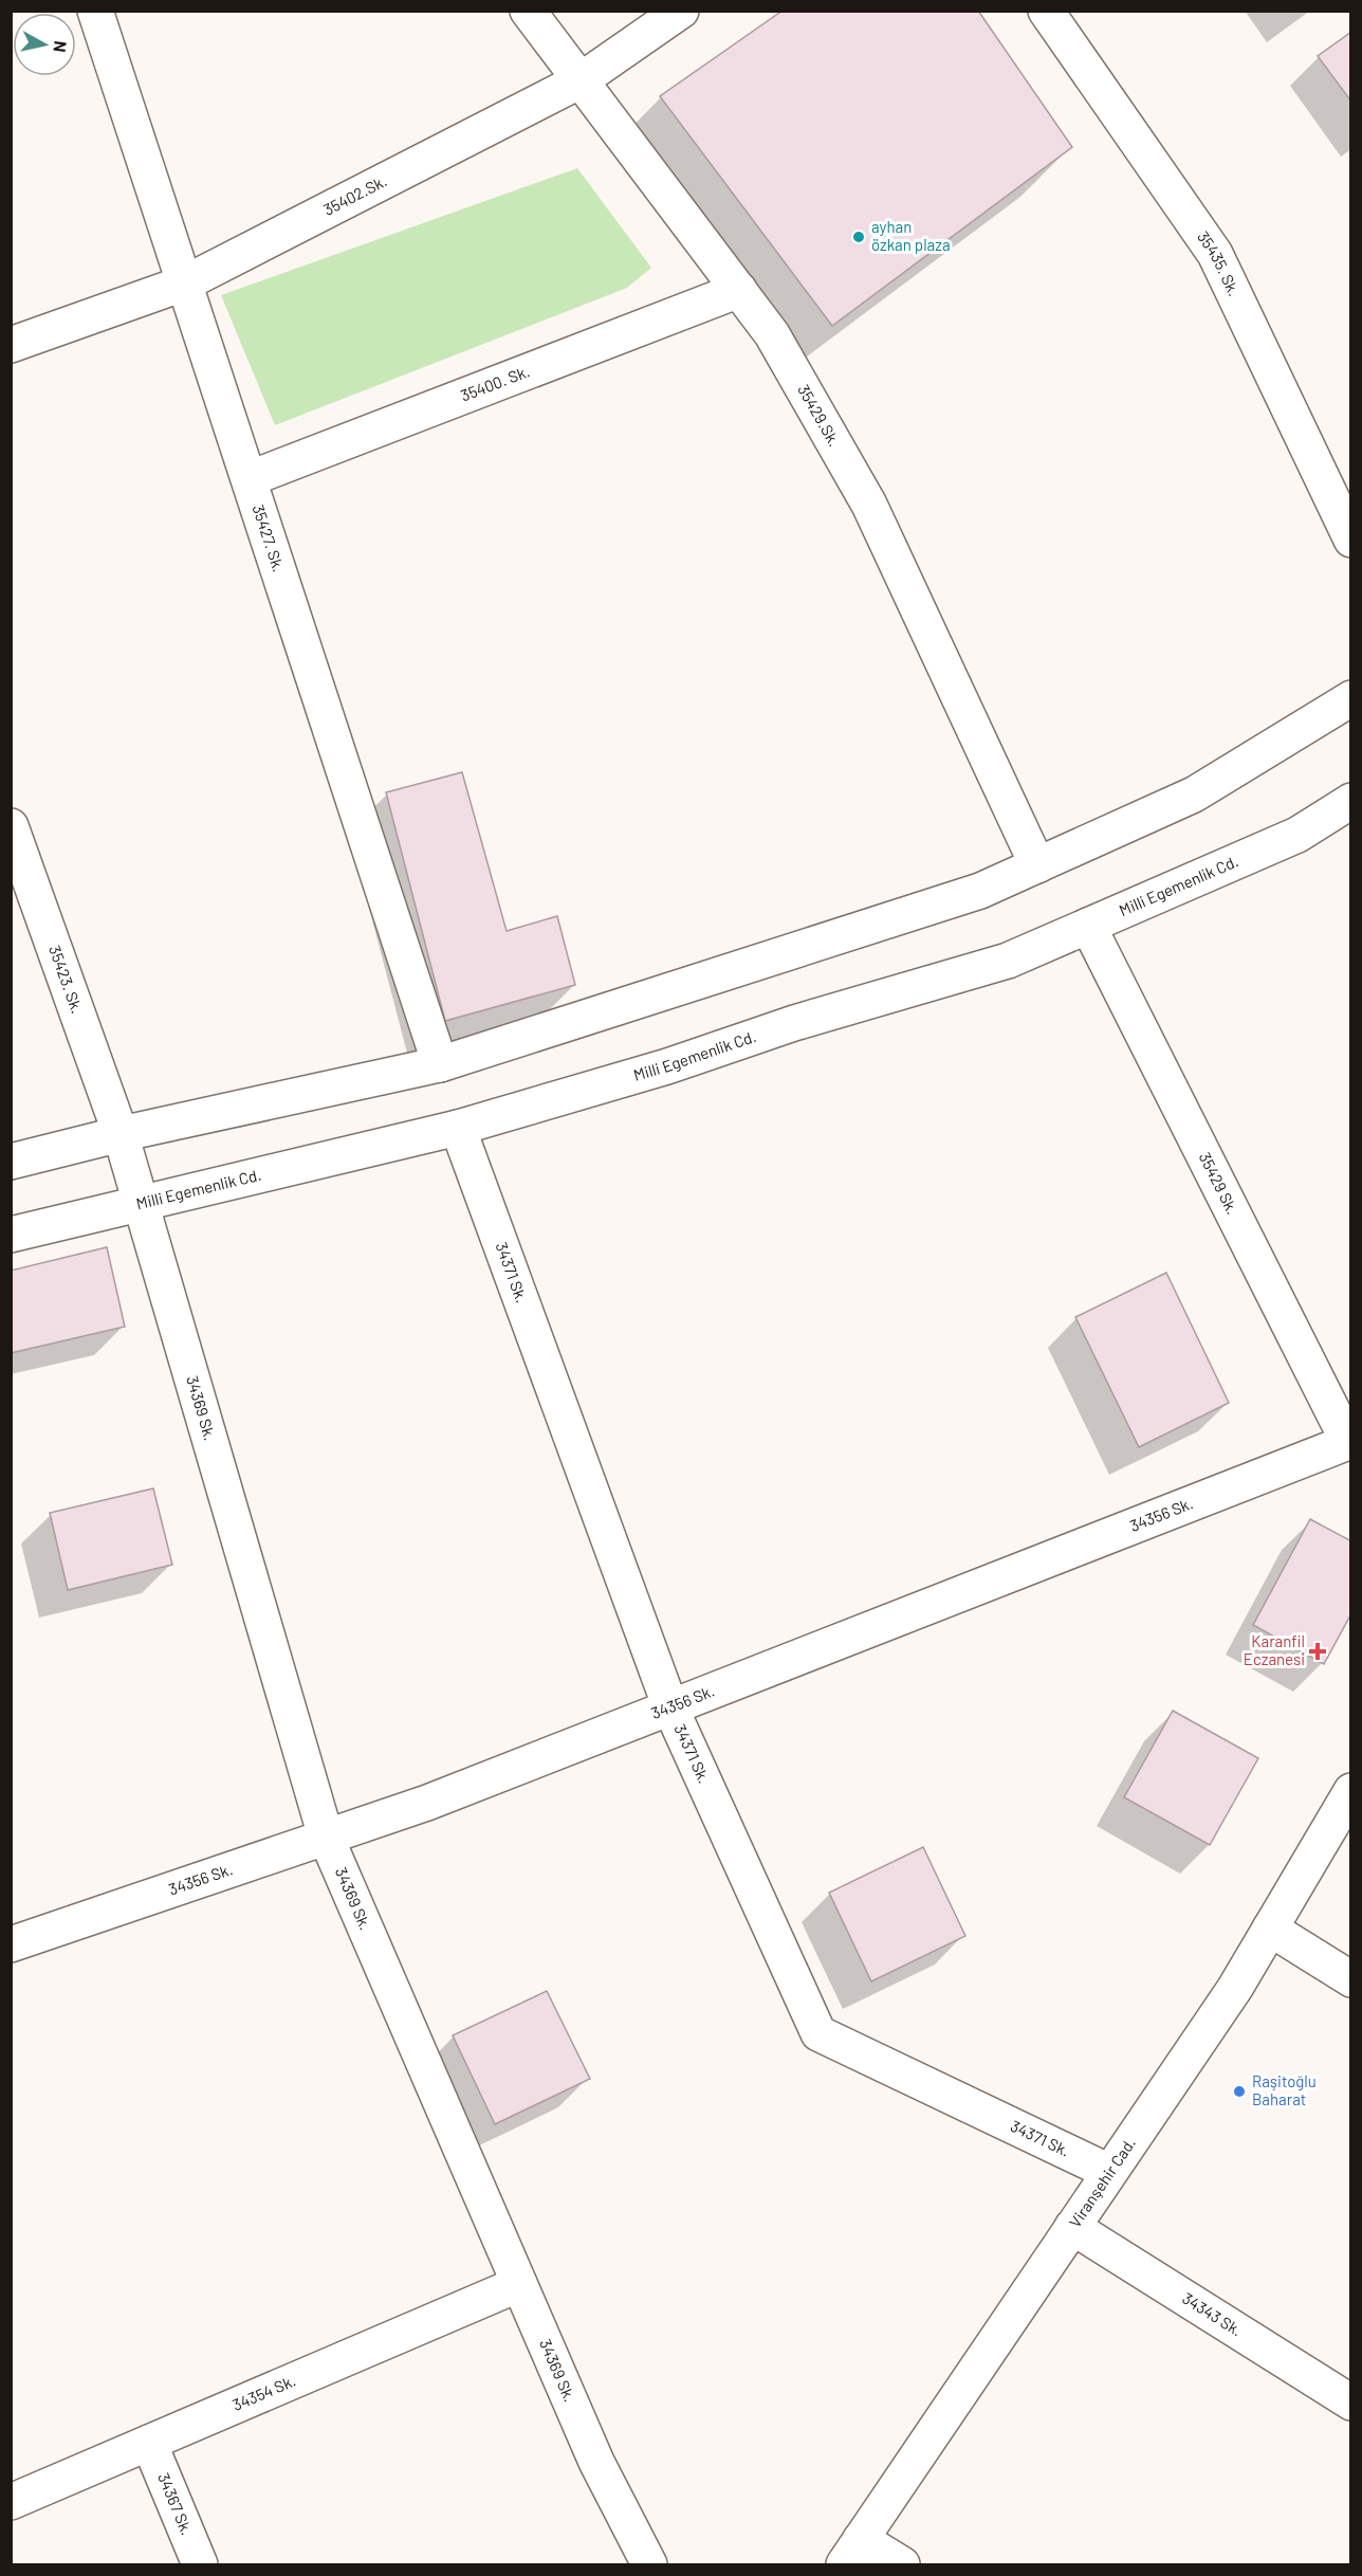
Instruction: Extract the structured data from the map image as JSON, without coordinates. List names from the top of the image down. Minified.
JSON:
{"streets":{"street":["35402.Sk.","35435. Sk.","35400. Sk.","35429.Sk.","35427. Sk.","Milli Egemenlik Cd.","35423. Sk.","35429 Sk.","34371 Sk.","34369 Sk.","34356 Sk.","Viranşehir Cad.","34343 Sk.","34354 Sk.","34367 Sk."]},"crossings":[["35402.Sk.","35429.Sk."],["35402.Sk.","35427. Sk."],["35400. Sk.","35429.Sk."],["35400. Sk.","35427. Sk."],["Milli Egemenlik Cd.","35423. Sk."],["Milli Egemenlik Cd.","35429 Sk."],["Milli Egemenlik Cd.","34371 Sk."],["Milli Egemenlik Cd.","34369 Sk."],["35423. Sk.","34369 Sk."],["35429 Sk.","34356 Sk."],["34371 Sk.","34356 Sk."],["34371 Sk.","Viranşehir Cad."],["34369 Sk.","34356 Sk."],["34369 Sk.","34354 Sk."],["Viranşehir Cad.","34343 Sk."],["34354 Sk.","34367 Sk."]],"places":{"other":["ayhan özkan plaza","Raşitoğlu Baharat"],"health":["Karanfil Eczanesi"]},"north":"right"}
